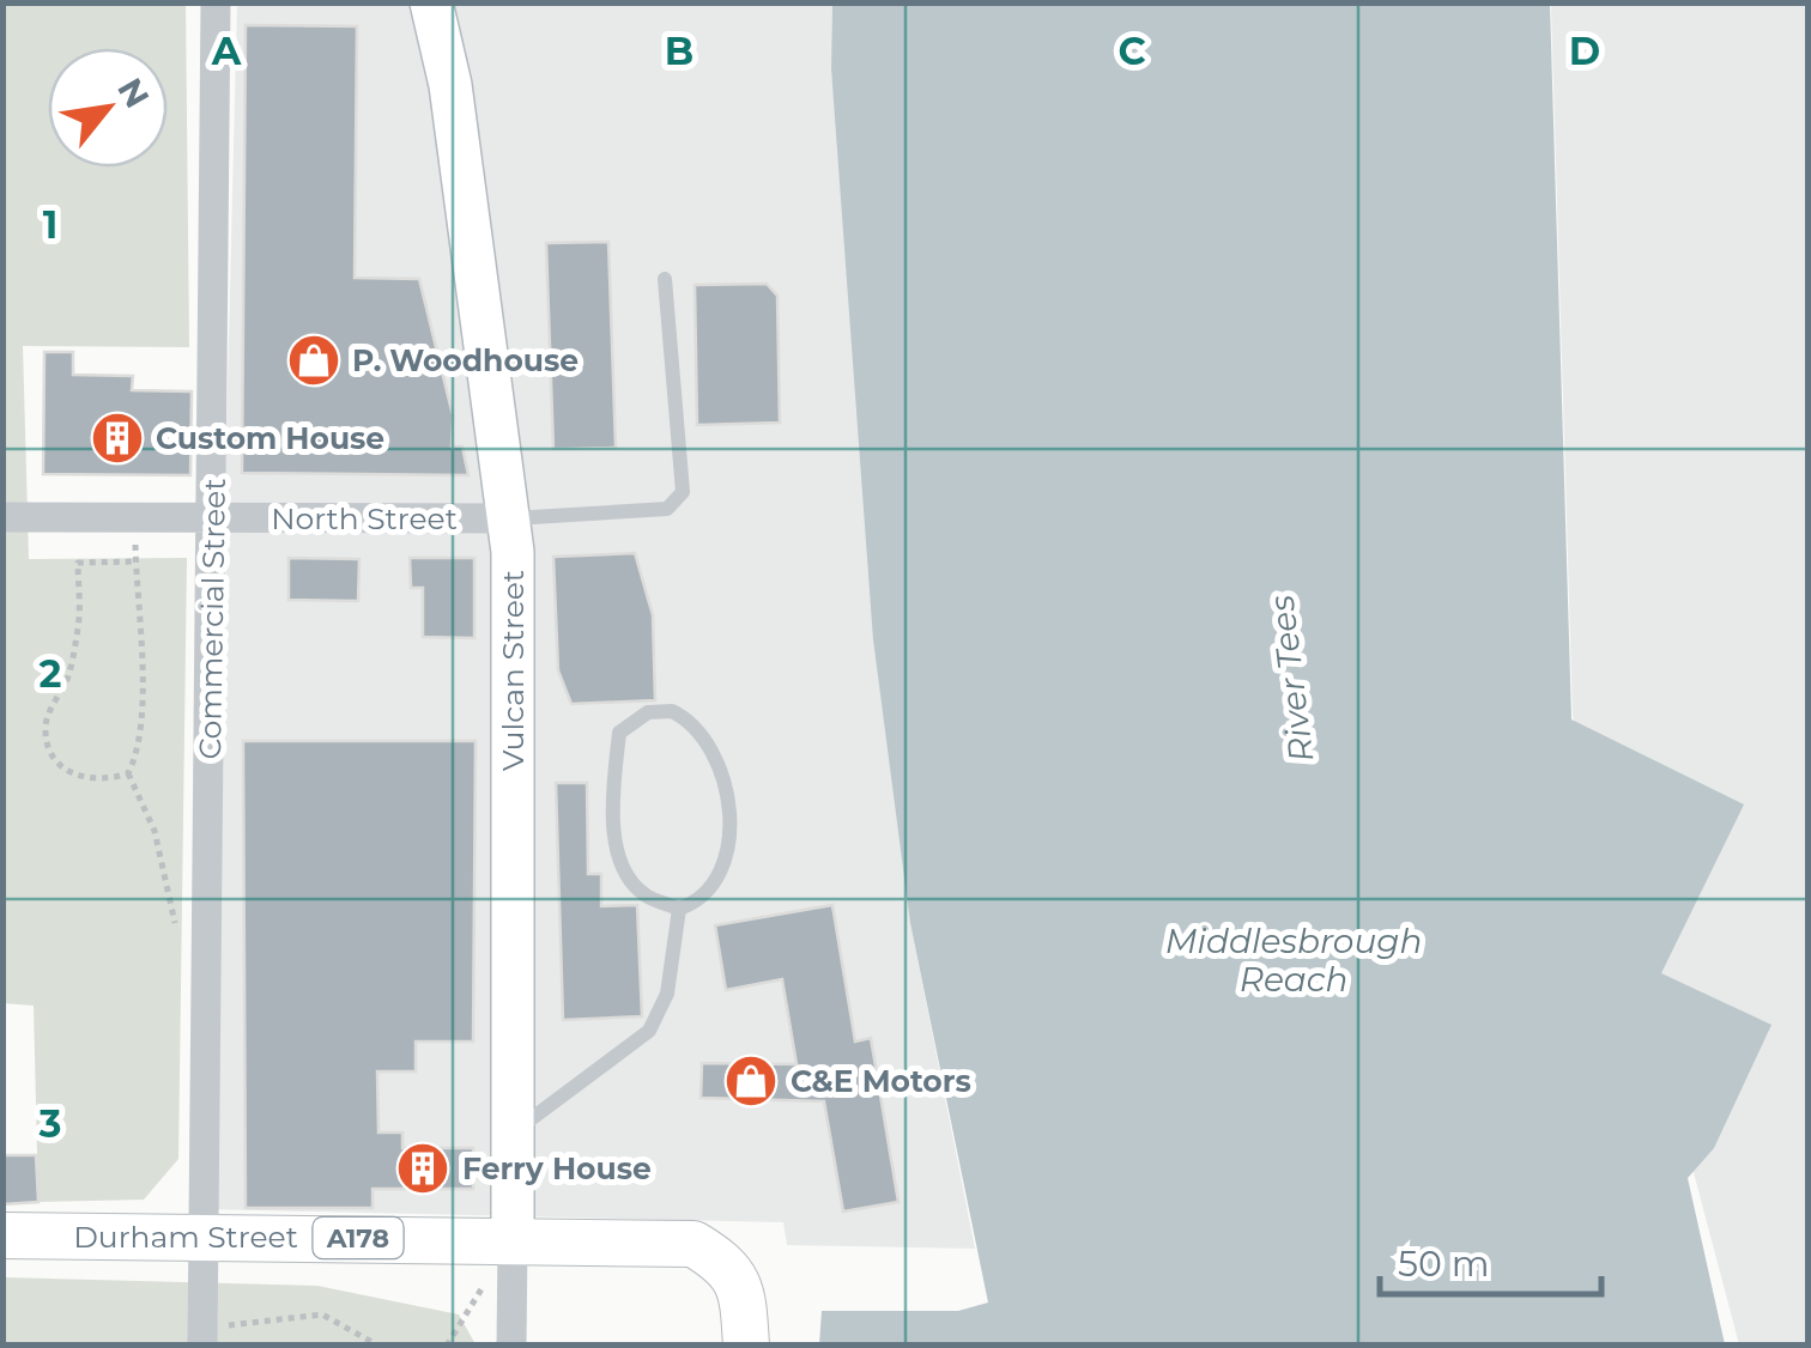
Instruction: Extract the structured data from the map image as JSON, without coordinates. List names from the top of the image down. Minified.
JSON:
{"streets":{"main road":["Durham Street","A178"],"street":["North Street","Commercial Street","Vulcan Street"]},"crossings":[["North Street","Commercial Street"],["North Street","Vulcan Street"],["Commercial Street","Durham Street"],["Vulcan Street","Durham Street"],["Vulcan Street","A178"],["Durham Street","A178"]],"water":["River Tees","Middlesbrough Reach"],"places":{"shop":["P. Woodhouse","C&E Motors"],"building":["Custom House","Ferry House"]},"scale_bar":"50 m","north":"top right","grid":{"columns":["A","B","C","D"],"rows":["1","2","3"]}}
